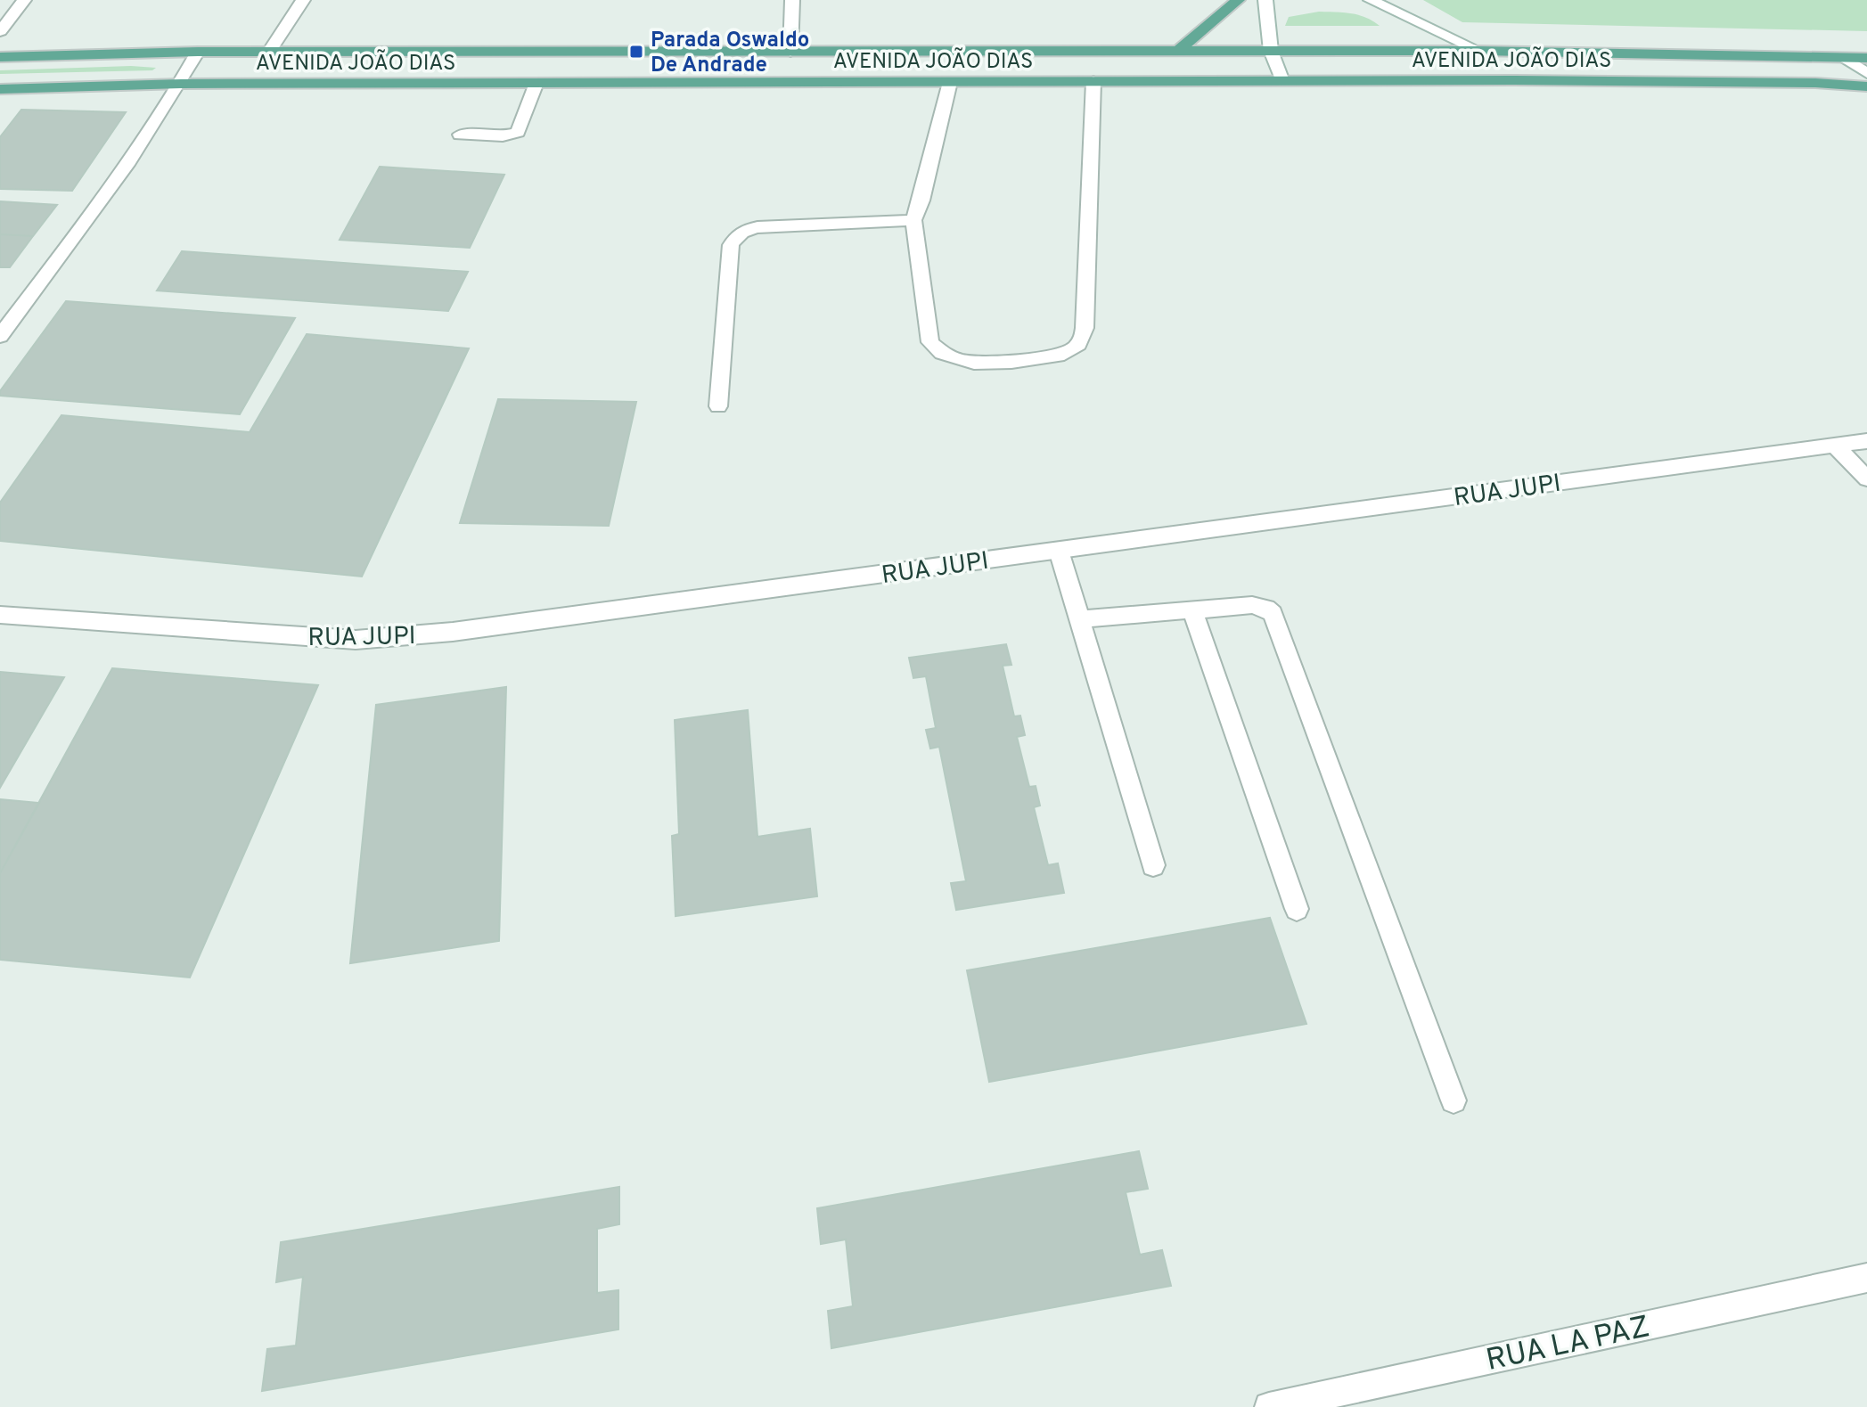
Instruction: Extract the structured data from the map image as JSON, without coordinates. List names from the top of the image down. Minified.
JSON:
{"streets":{"main road":["AVENIDA JOÃO DIAS"],"street":["RUA JUPI","RUA LA PAZ"]},"places":{"transit":["Parada Oswaldo De Andrade"]}}
